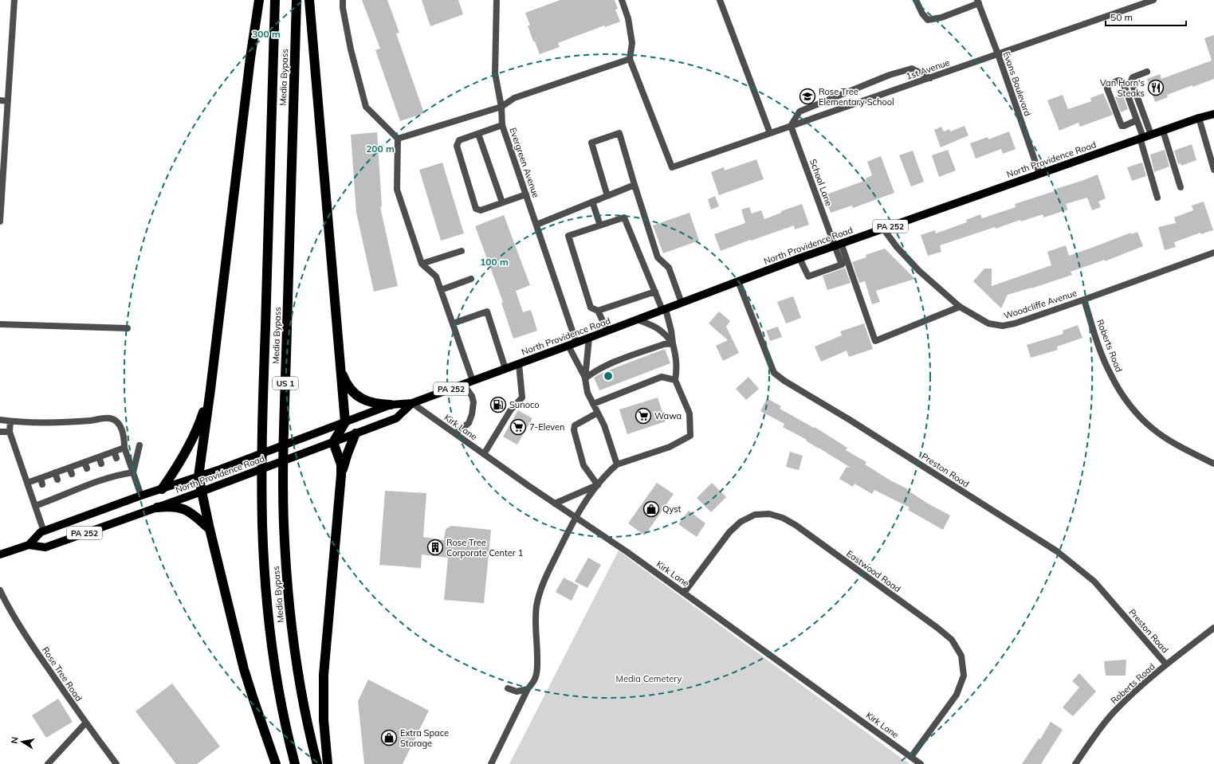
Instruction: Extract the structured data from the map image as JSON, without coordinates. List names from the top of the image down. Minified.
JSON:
{"streets":{"highway":["Media Bypass","US 1"],"main road":["North Providence Road","PA 252"],"street":["1st Avenue","Evans Boulevard","Evergreen Avenue","School Lane","Woodcliffe Avenue","Roberts Road","Kirk Lane","Preston Road","Eastwood Road","Rose Tree Road"]},"crossings":[["1st Avenue","Evans Boulevard"],["1st Avenue","School Lane"],["Evans Boulevard","North Providence Road"],["North Providence Road","Evergreen Avenue"],["North Providence Road","School Lane"],["North Providence Road","Woodcliffe Avenue"],["North Providence Road","Kirk Lane"],["North Providence Road","Preston Road"],["Woodcliffe Avenue","Roberts Road"],["Roberts Road","Preston Road"],["Kirk Lane","Eastwood Road"]],"parks":["Media Cemetery"],"places":{"restaurant":["Van Horn's Steaks"],"school or university":["Rose Tree Elementary School"],"fuel station":["Sunoco"],"supermarket":["Wawa","7-Eleven"],"shop":["Qyst","Extra Space Storage"],"building":["Rose Tree Corporate Center 1"]},"scale_bar":"50 m","north":"left","rings":["300 m","200 m","100 m"]}
